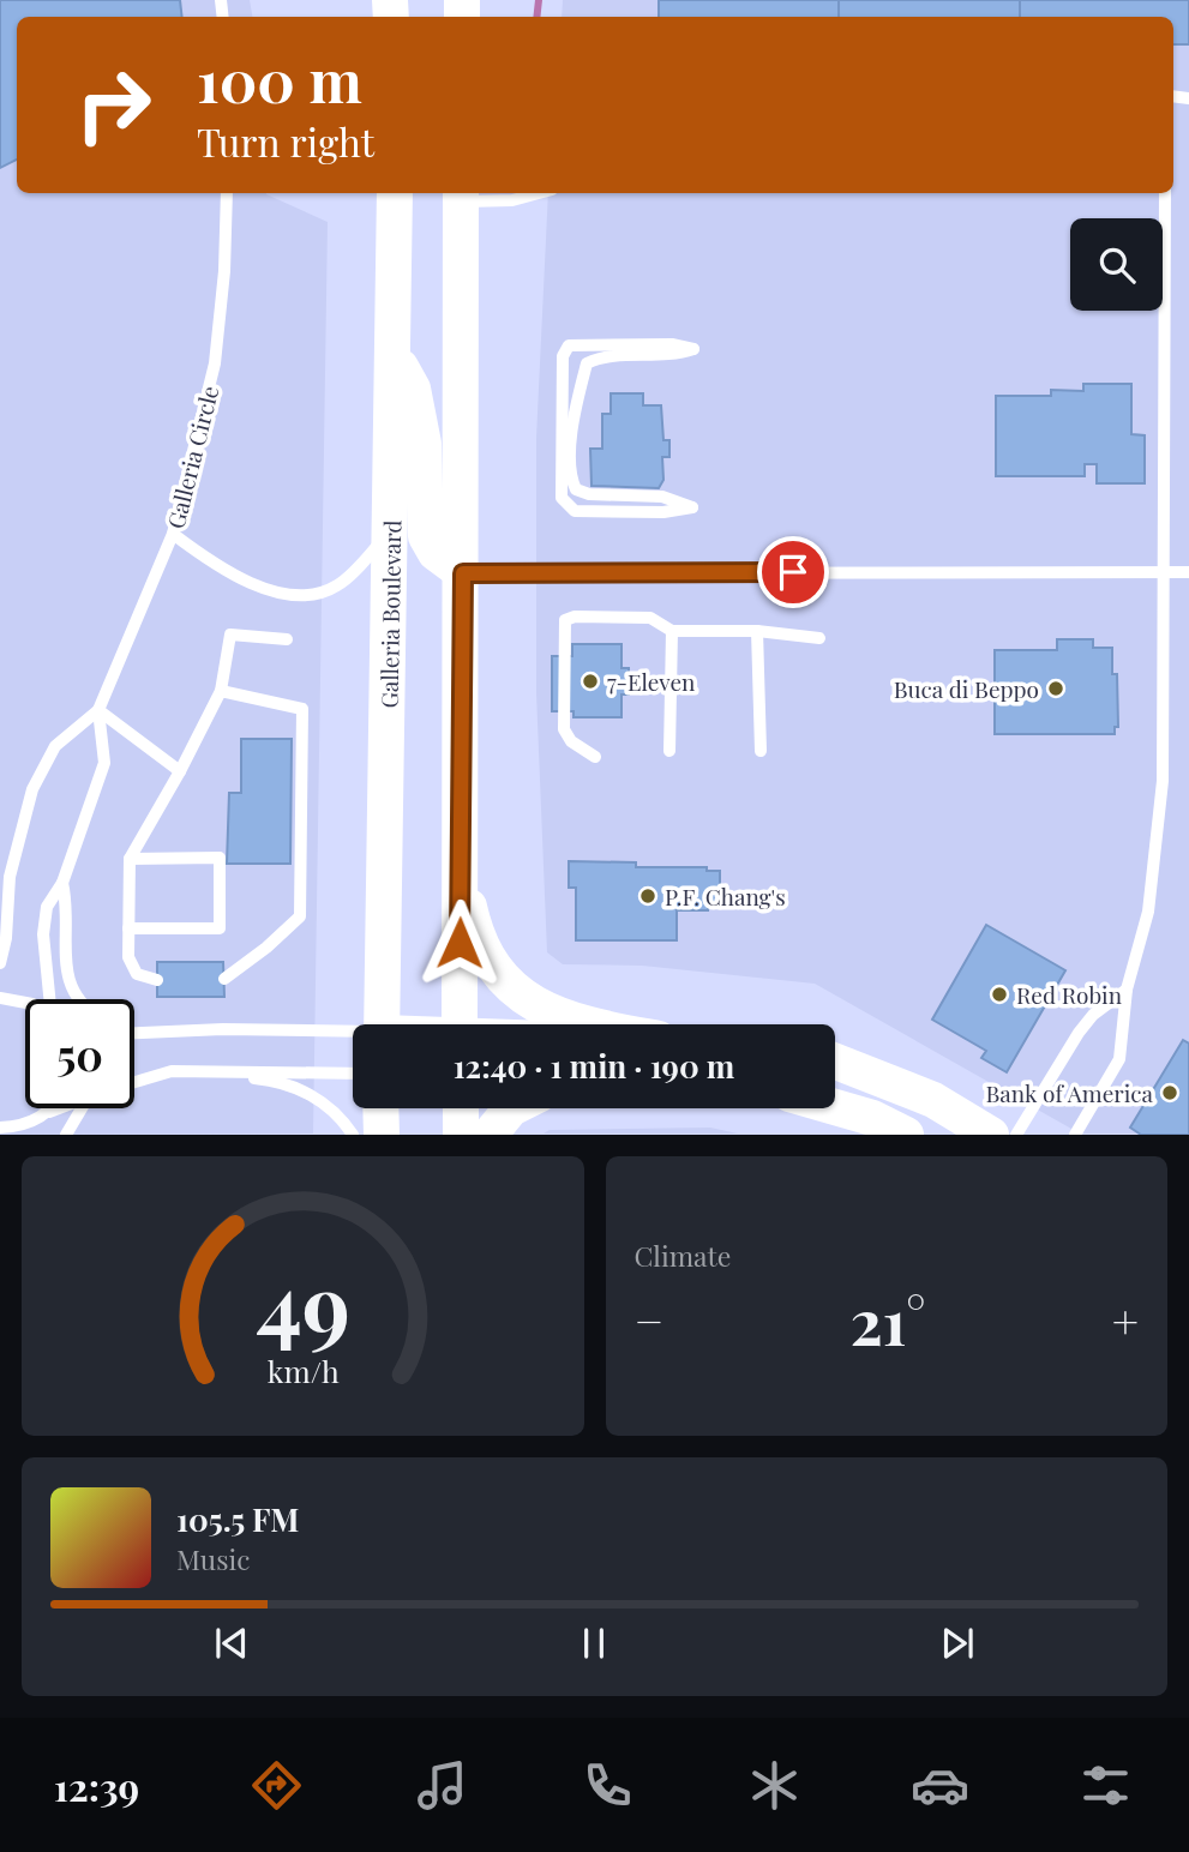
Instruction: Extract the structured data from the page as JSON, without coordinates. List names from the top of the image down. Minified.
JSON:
{"streets":{"main road":["Galleria Boulevard"],"lane":["Galleria Circle"]},"places":["7-Eleven","Buca di Beppo","P.F. Chang's","Red Robin","Bank of America"],"page":{"turn":["100 m","Turn right"],"limit":"50","trip":"12:40 · 1 min · 190 m","tile":"Climate","heat":["−","21°","+"],"song":["105.5 FM","Music"],"tabs":"12:39","gauge":["49","km/h"]}}
